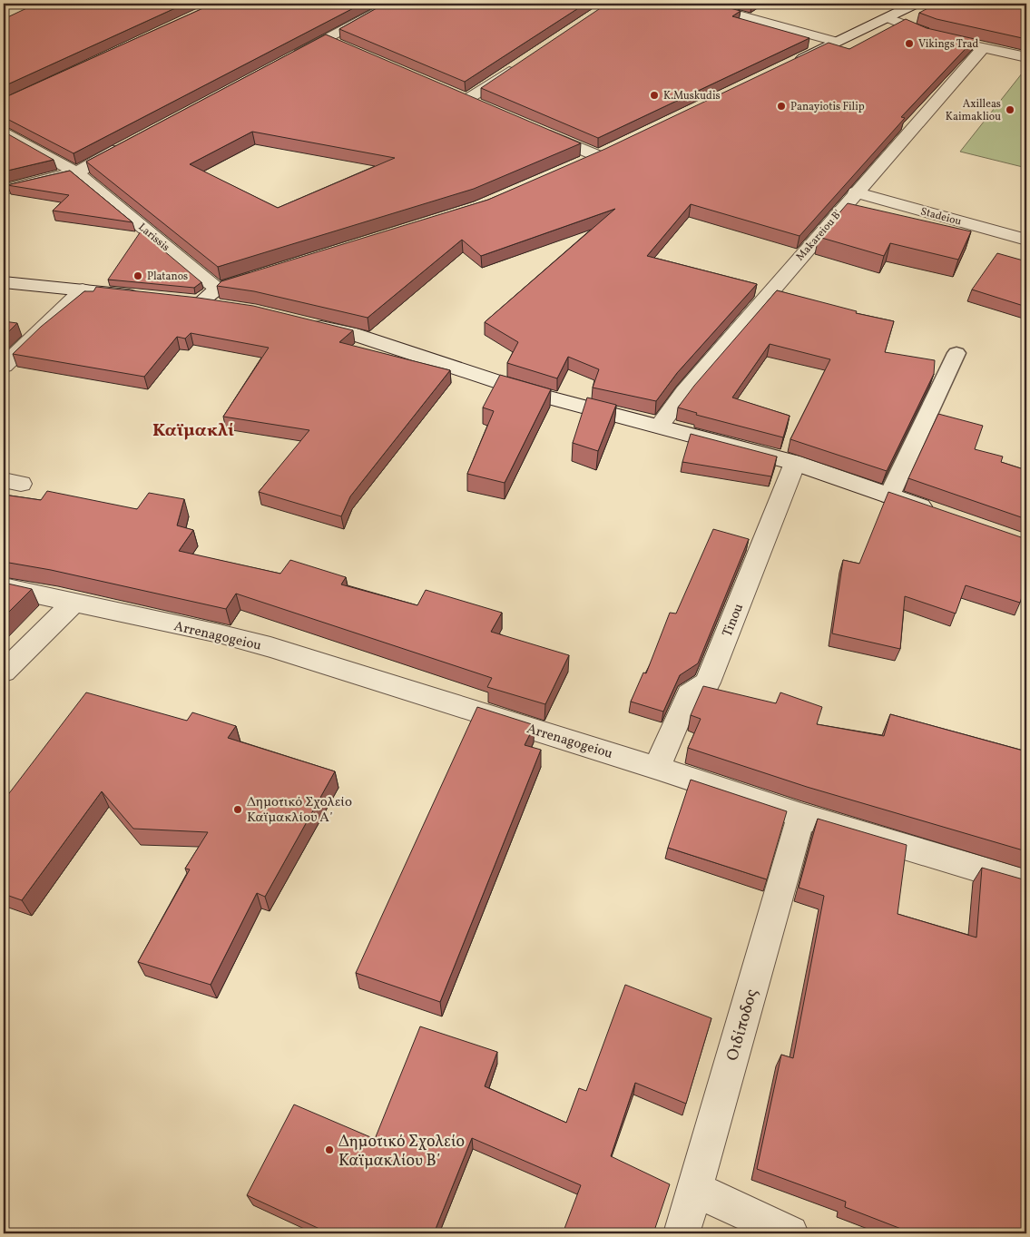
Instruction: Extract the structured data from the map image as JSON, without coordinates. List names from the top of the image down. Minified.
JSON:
{"streets":{"street":["Stadeiou","Makareiou B'","Larissis","Tinou","Arrenagogeiou","Οιδίποδος"]},"crossings":[["Stadeiou","Makareiou B'"],["Tinou","Arrenagogeiou"],["Arrenagogeiou","Οιδίποδος"]],"districts":["Καϊμακλί"],"places":["Vikings Trad","K.Muskudis","Panayiotis Filip","Axilleas Kaimakliou","Platanos","Δημοτικό Σχολείο Καϊμακλίου Α΄","Δημοτικό Σχολείο Καϊμακλίου Β΄"]}
